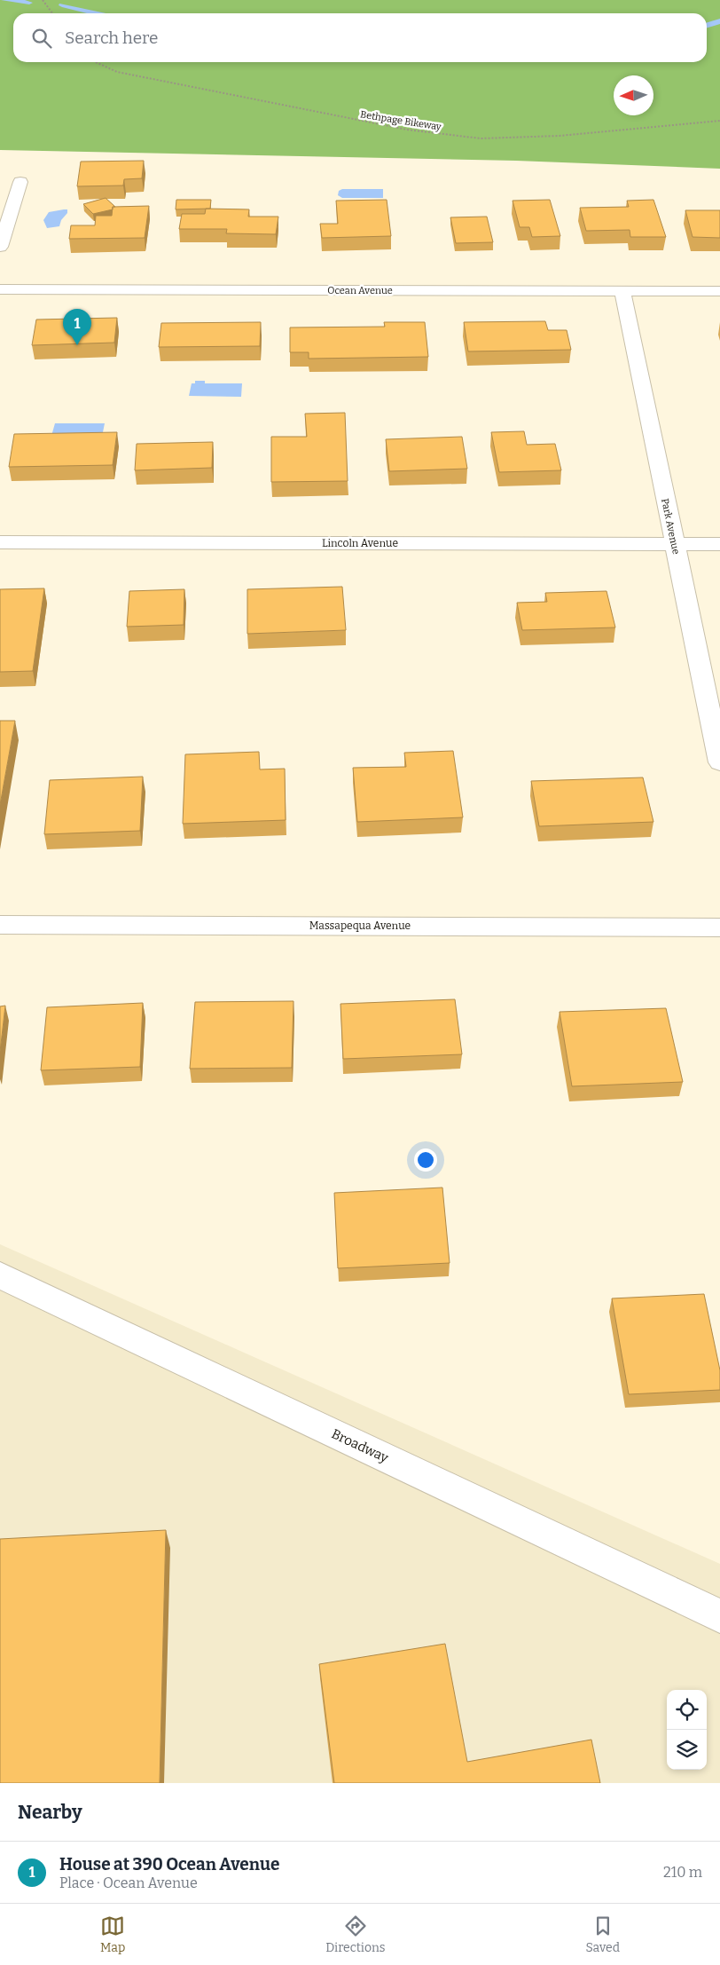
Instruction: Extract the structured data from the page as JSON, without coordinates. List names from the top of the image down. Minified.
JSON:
{"streets":{"street":["Ocean Avenue","Park Avenue","Lincoln Avenue","Massapequa Avenue","Broadway"],"path":["Bethpage Bikeway"]},"crossings":[["Ocean Avenue","Park Avenue"],["Park Avenue","Lincoln Avenue"]],"north":"left","page":{"search":"Search here","pins":"1","heading":"Nearby","list":[{"mark":"1","name":"House at 390 Ocean Avenue","note":"Place · Ocean Avenue","value":"210 m"}],"nav":["Map","Directions","Saved"]}}
